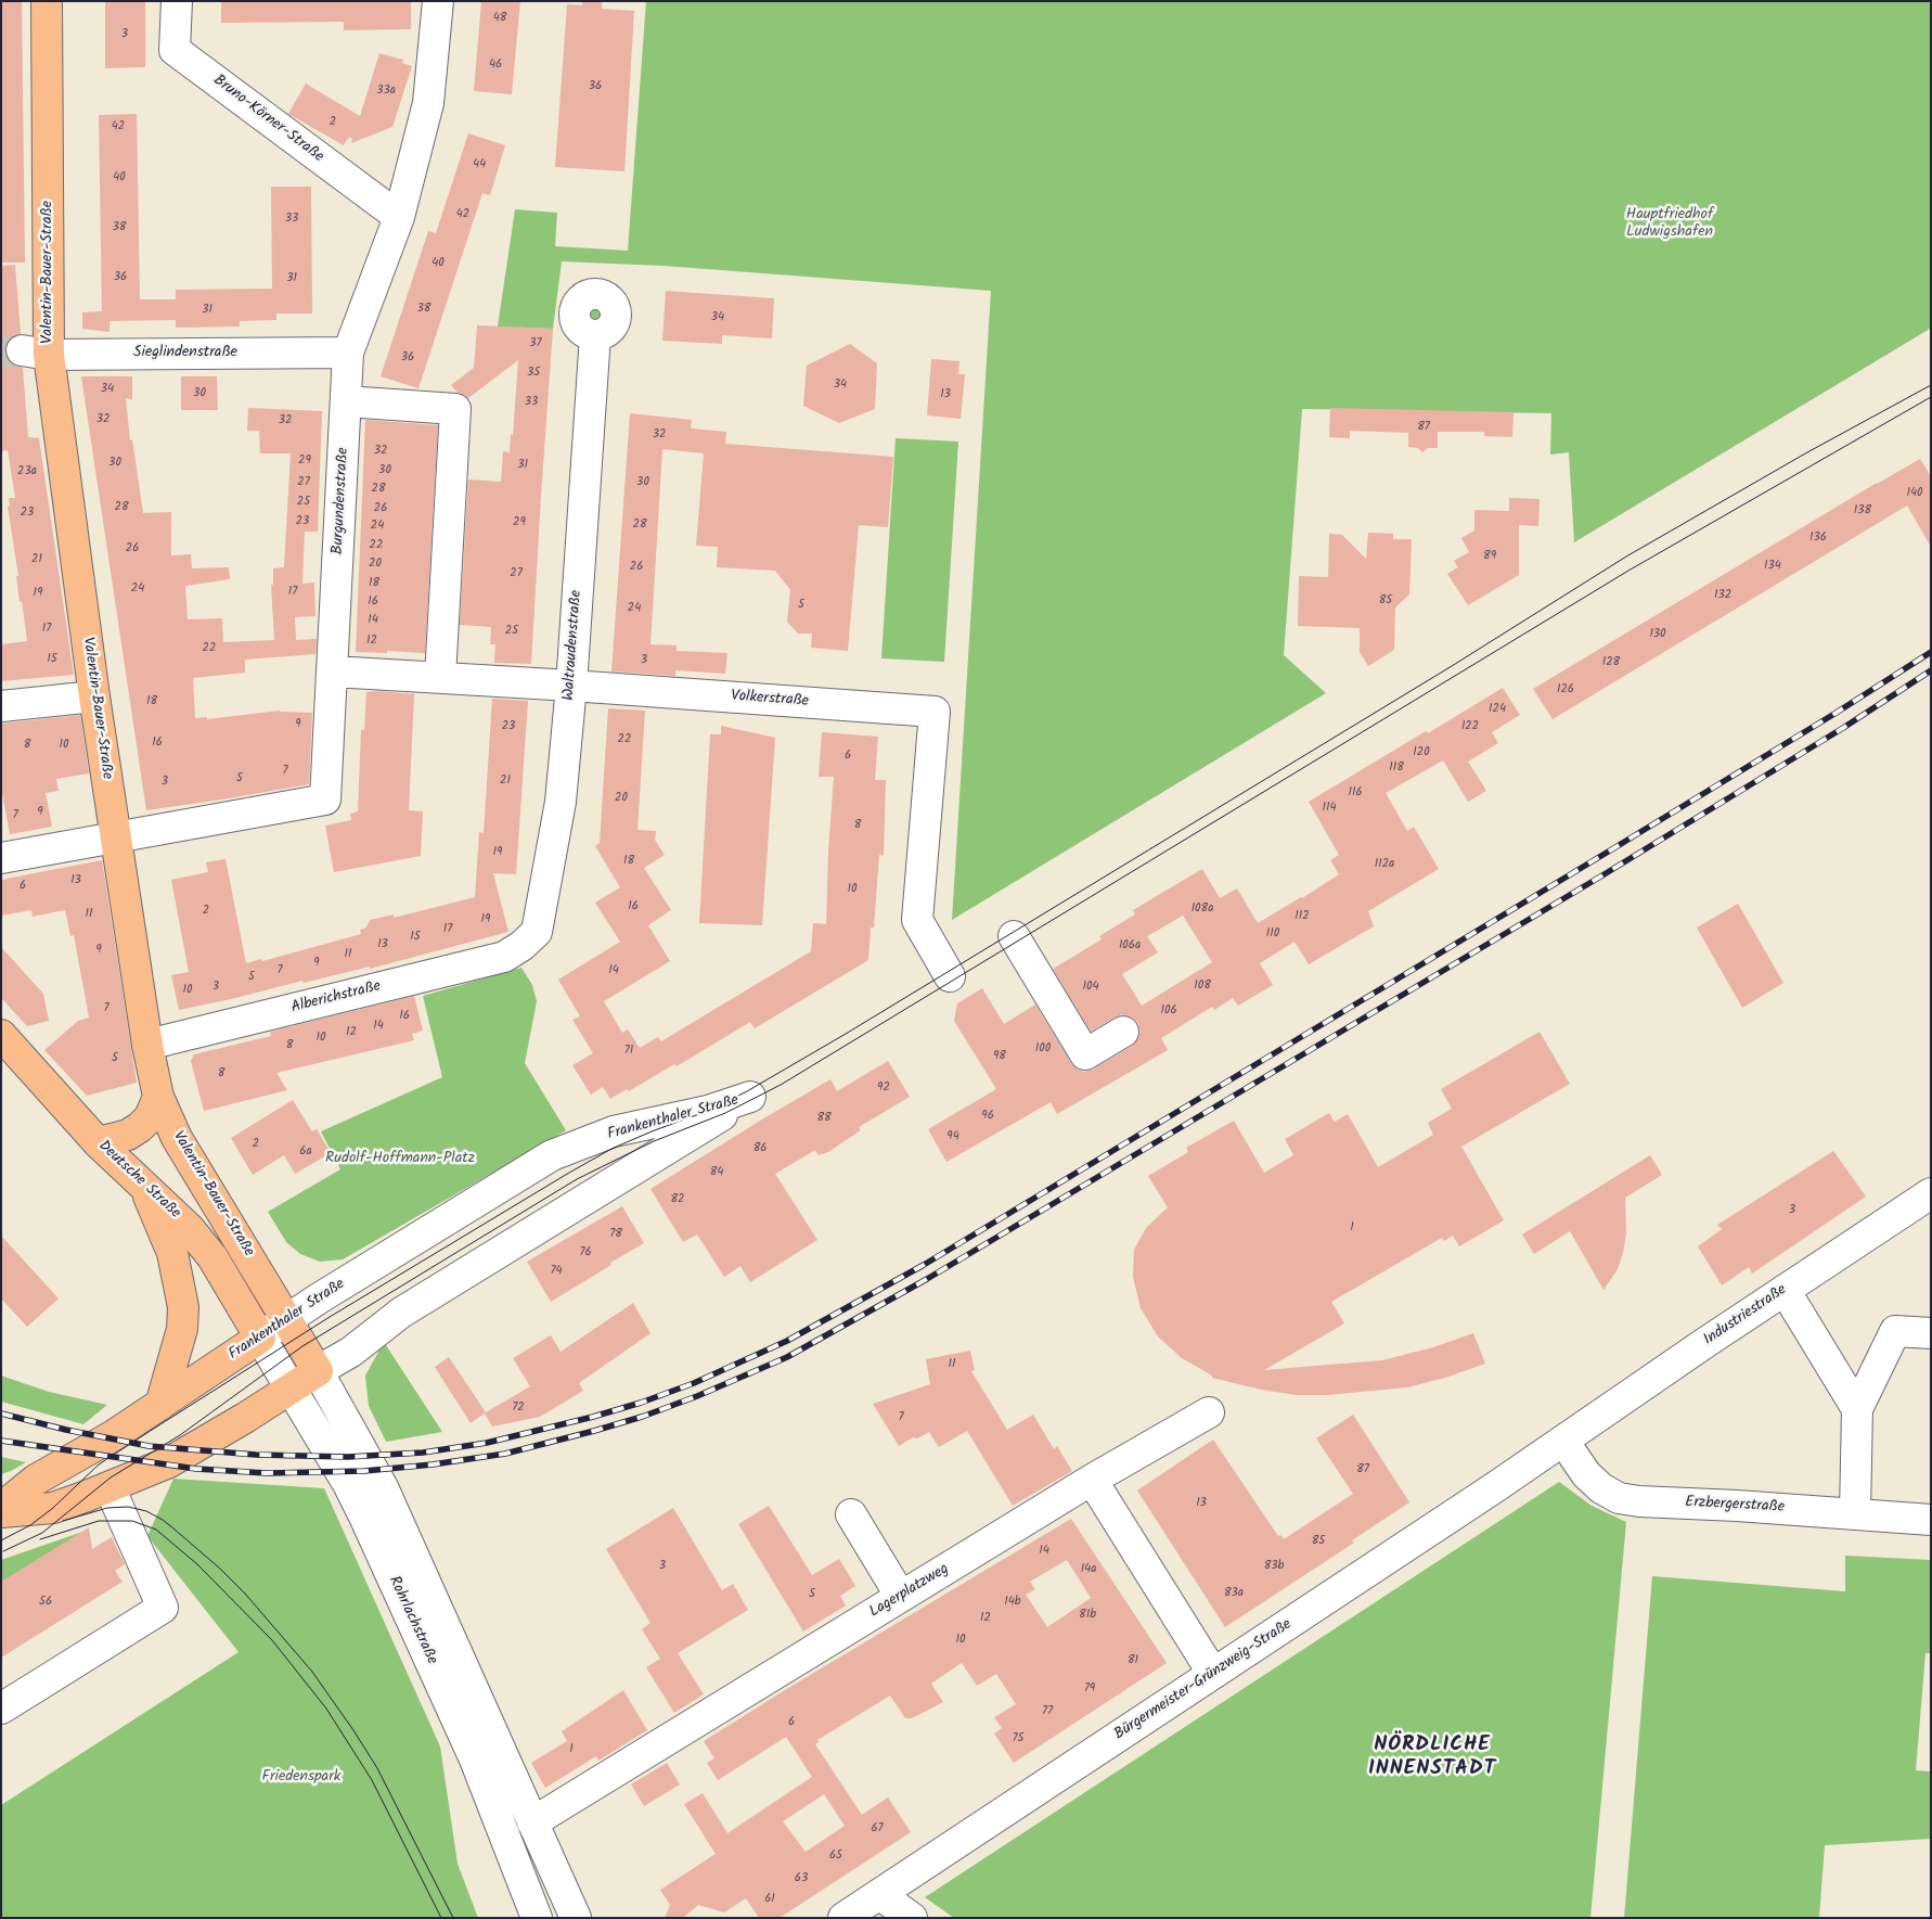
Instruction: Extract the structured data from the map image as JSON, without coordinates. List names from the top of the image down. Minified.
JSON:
{"streets":{"main road":["Valentin-Bauer-Straße","Frankenthaler Straße","Deutsche Straße"],"street":["Bruno-Körner-Straße","Sieglindenstraße","Burgundenstraße","Waltraudenstraße","Volkerstraße","Alberichstraße","Industriestraße","Erzbergerstraße","Lagerplatzweg","Rohrlachstraße","Bürgermeister-Grünzweig-Straße"]},"crossings":[["Bruno-Körner-Straße","Burgundenstraße"],["Valentin-Bauer-Straße","Sieglindenstraße"],["Valentin-Bauer-Straße","Burgundenstraße"],["Valentin-Bauer-Straße","Alberichstraße"],["Valentin-Bauer-Straße","Frankenthaler Straße"],["Valentin-Bauer-Straße","Rohrlachstraße"],["Sieglindenstraße","Burgundenstraße"],["Burgundenstraße","Volkerstraße"],["Waltraudenstraße","Volkerstraße"],["Waltraudenstraße","Alberichstraße"],["Frankenthaler Straße","Deutsche Straße"],["Frankenthaler Straße","Rohrlachstraße"],["Deutsche Straße","Rohrlachstraße"],["Industriestraße","Erzbergerstraße"],["Industriestraße","Bürgermeister-Grünzweig-Straße"],["Erzbergerstraße","Bürgermeister-Grünzweig-Straße"],["Lagerplatzweg","Rohrlachstraße"]],"districts":["NÖRDLICHE INNENSTADT"],"parks":["Hauptfriedhof Ludwigshafen","Rudolf-Hoffmann-Platz","Friedenspark"],"house_numbers":["48","3","46","36","33a","2","42","44","40","42","33","38","40","36","31","38","31","34","37","36","35","34","34","30","13","33","32","32","87","32","32","29","30","31","30","23a","27","30","28","140","25","28","26","138","23","23","29","28","24","136","22","26","89","21","20","134","26","27","18","24","17","19","132","85","16","5","24","14","17","25","130","12","22","15","3","128","126","18","124","9","23","122","22","16","8","10","120","6","118","7","5","21","3","116","20","114","9","7","8","19","18","112a","13","6","10","16","108a","2","11","112","19","17","110","15","13","106a","9","11","9","7","14","5","108","3","104","10","7","106","16","14","12","10","8","100","71","98","5","8","92","96","88","94","2","86","6a","84","82","3","1","78","76","74","11","72","7","87","13","85","14","3","83b","14a","83a","5","56","14b","81b","12","10","81","79","77","6","75","1","67","65","63","61"]}
